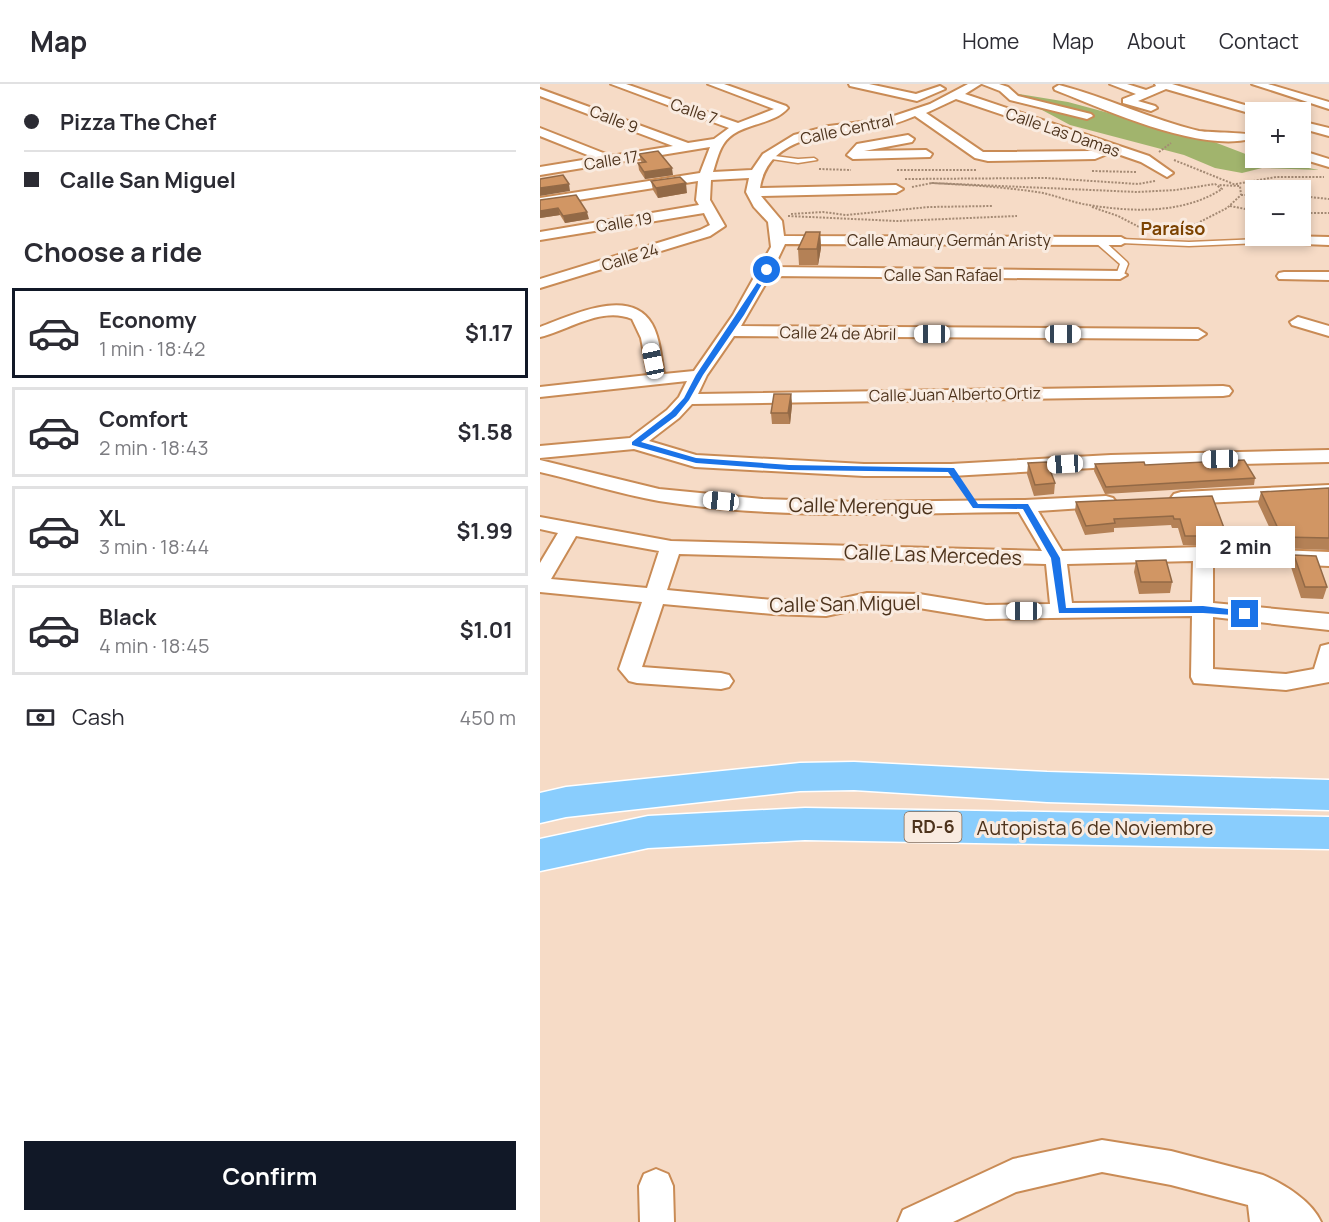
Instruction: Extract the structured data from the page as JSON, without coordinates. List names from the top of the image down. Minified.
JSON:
{"streets":{"highway":["RD-6","Autopista 6 de Noviembre"],"street":["Calle 7","Calle 9","Calle Central","Calle Las Damas","Calle 17","Calle 19","Calle Amaury Germán Aristy","Calle 24","Calle San Rafael","Calle 24 de Abril","Calle Juan Alberto Ortiz","Calle Merengue","Calle Las Mercedes","Calle San Miguel"]},"crossings":[["Calle 9","Calle 17"],["Calle Central","Calle Las Damas"],["Calle 19","Calle 24"]],"districts":["Paraíso"],"page":{"header":"Map","nav":["Home","Map","About","Contact"],"banner":["Pizza The Chef","Calle San Miguel"],"map_buttons":["+","−"],"heading":"Choose a ride","list":[{"name":"Economy","note":"1 min · 18:42","value":"$1.17"},{"name":"Comfort","note":"2 min · 18:43","value":"$1.58"},{"name":"XL","note":"3 min · 18:44","value":"$1.99"},{"name":"Black","note":"4 min · 18:45","value":"$1.01"}],"bubble":"2 min","pay":["Cash","450 m"],"buttons":"Confirm"}}
